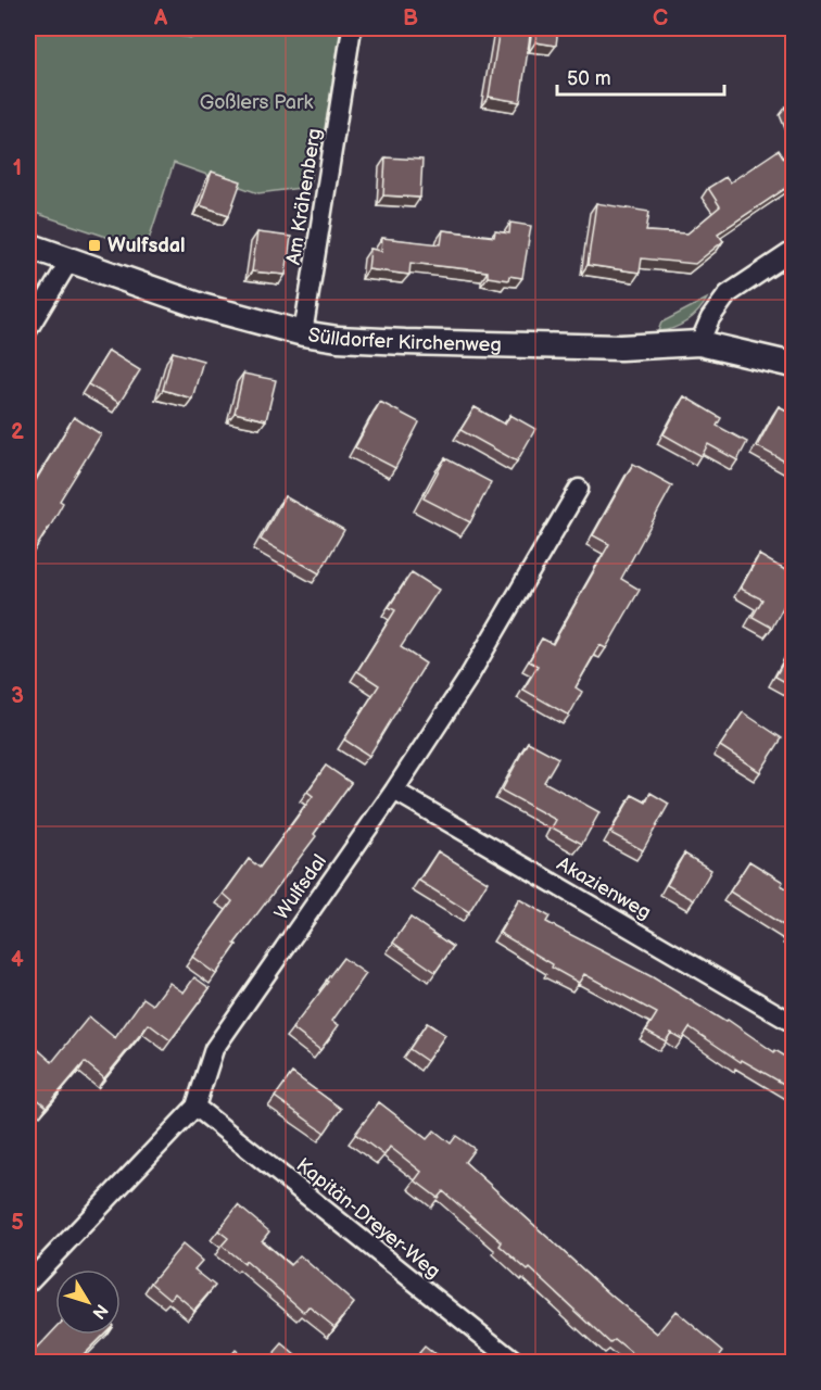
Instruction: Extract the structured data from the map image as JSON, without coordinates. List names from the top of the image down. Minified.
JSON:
{"streets":{"street":["Am Krähenberg","Sülldorfer Kirchenweg","Wulfsdal","Akazienweg","Kapitän-Dreyer-Weg"]},"crossings":[["Am Krähenberg","Sülldorfer Kirchenweg"],["Wulfsdal","Akazienweg"],["Wulfsdal","Kapitän-Dreyer-Weg"]],"parks":["Goßlers Park"],"places":{"transit":["Wulfsdal"]},"scale_bar":"50 m","north":"bottom right","grid":{"columns":["A","B","C"],"rows":["1","2","3","4","5"]}}
